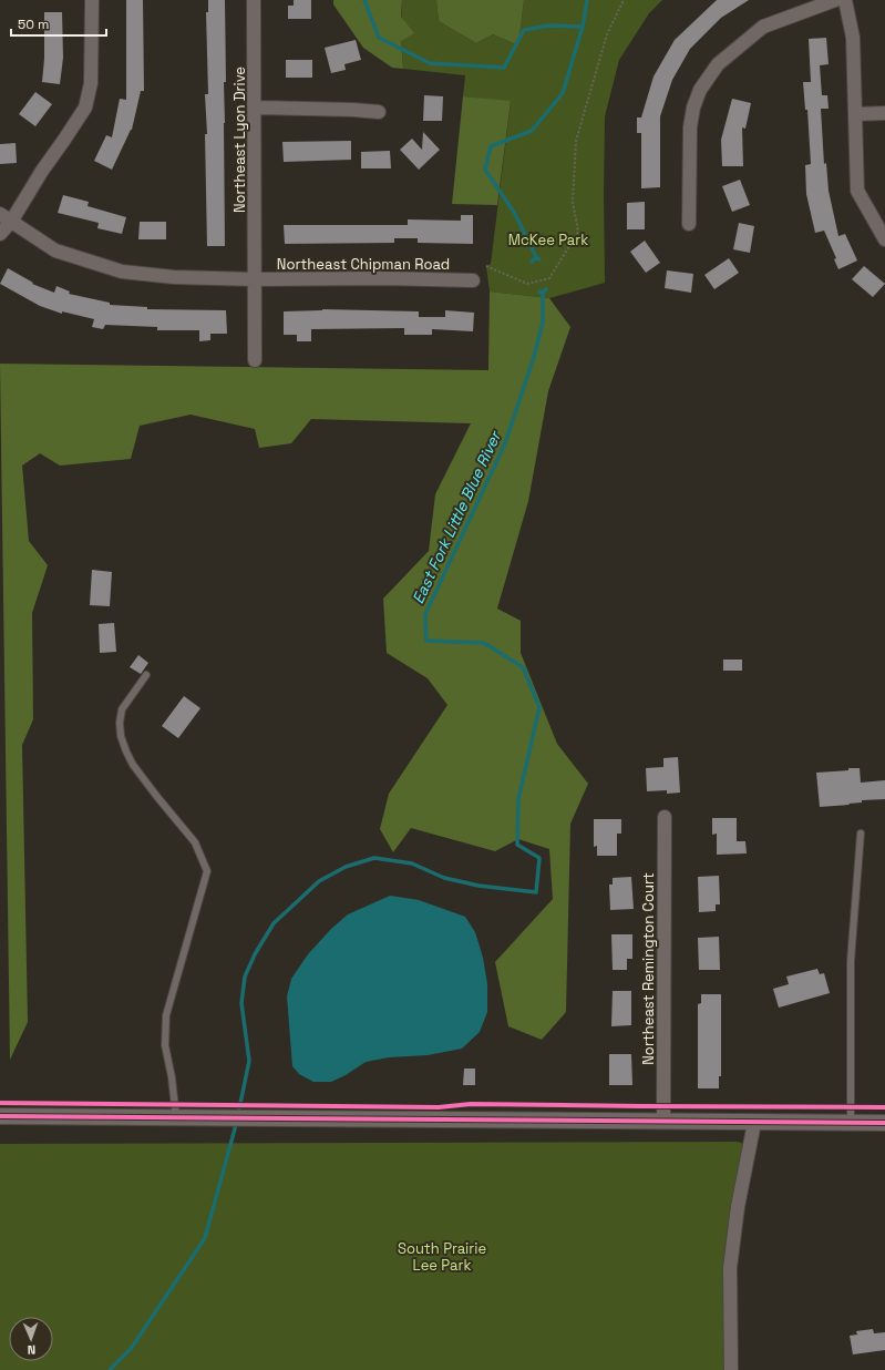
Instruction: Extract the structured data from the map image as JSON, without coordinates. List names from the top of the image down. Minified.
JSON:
{"streets":{"street":["Northeast Lyon Drive","Northeast Chipman Road","Northeast Remington Court"]},"crossings":[["Northeast Lyon Drive","Northeast Chipman Road"]],"water":["East Fork Little Blue River"],"parks":["McKee Park","South Prairie Lee Park"],"scale_bar":"50 m","north":"bottom"}
